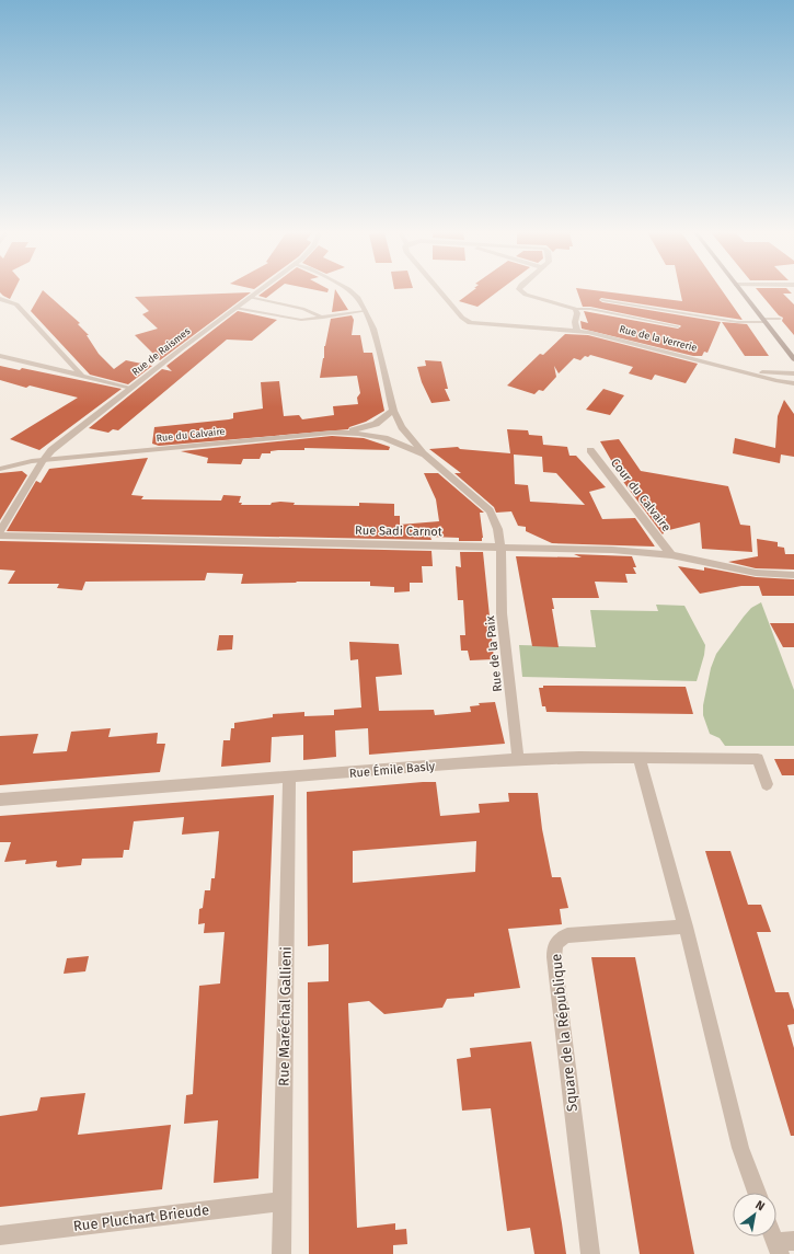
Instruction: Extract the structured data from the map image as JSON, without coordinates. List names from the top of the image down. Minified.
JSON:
{"streets":{"street":["Rue de la Verrerie","Rue de Raismes","Rue du Calvaire","Cour du Calvaire","Rue Sadi Carnot","Rue de la Paix","Rue Émile Basly","Rue Maréchal Gallieni","Square de la République","Rue Pluchart Brieude"]},"crossings":[["Rue de Raismes","Rue du Calvaire"],["Rue du Calvaire","Rue Sadi Carnot"],["Rue du Calvaire","Rue de la Paix"],["Cour du Calvaire","Rue Sadi Carnot"],["Rue Sadi Carnot","Rue de la Paix"],["Rue de la Paix","Rue Émile Basly"],["Rue Émile Basly","Rue Maréchal Gallieni"],["Rue Maréchal Gallieni","Rue Pluchart Brieude"]],"north":"top right"}
